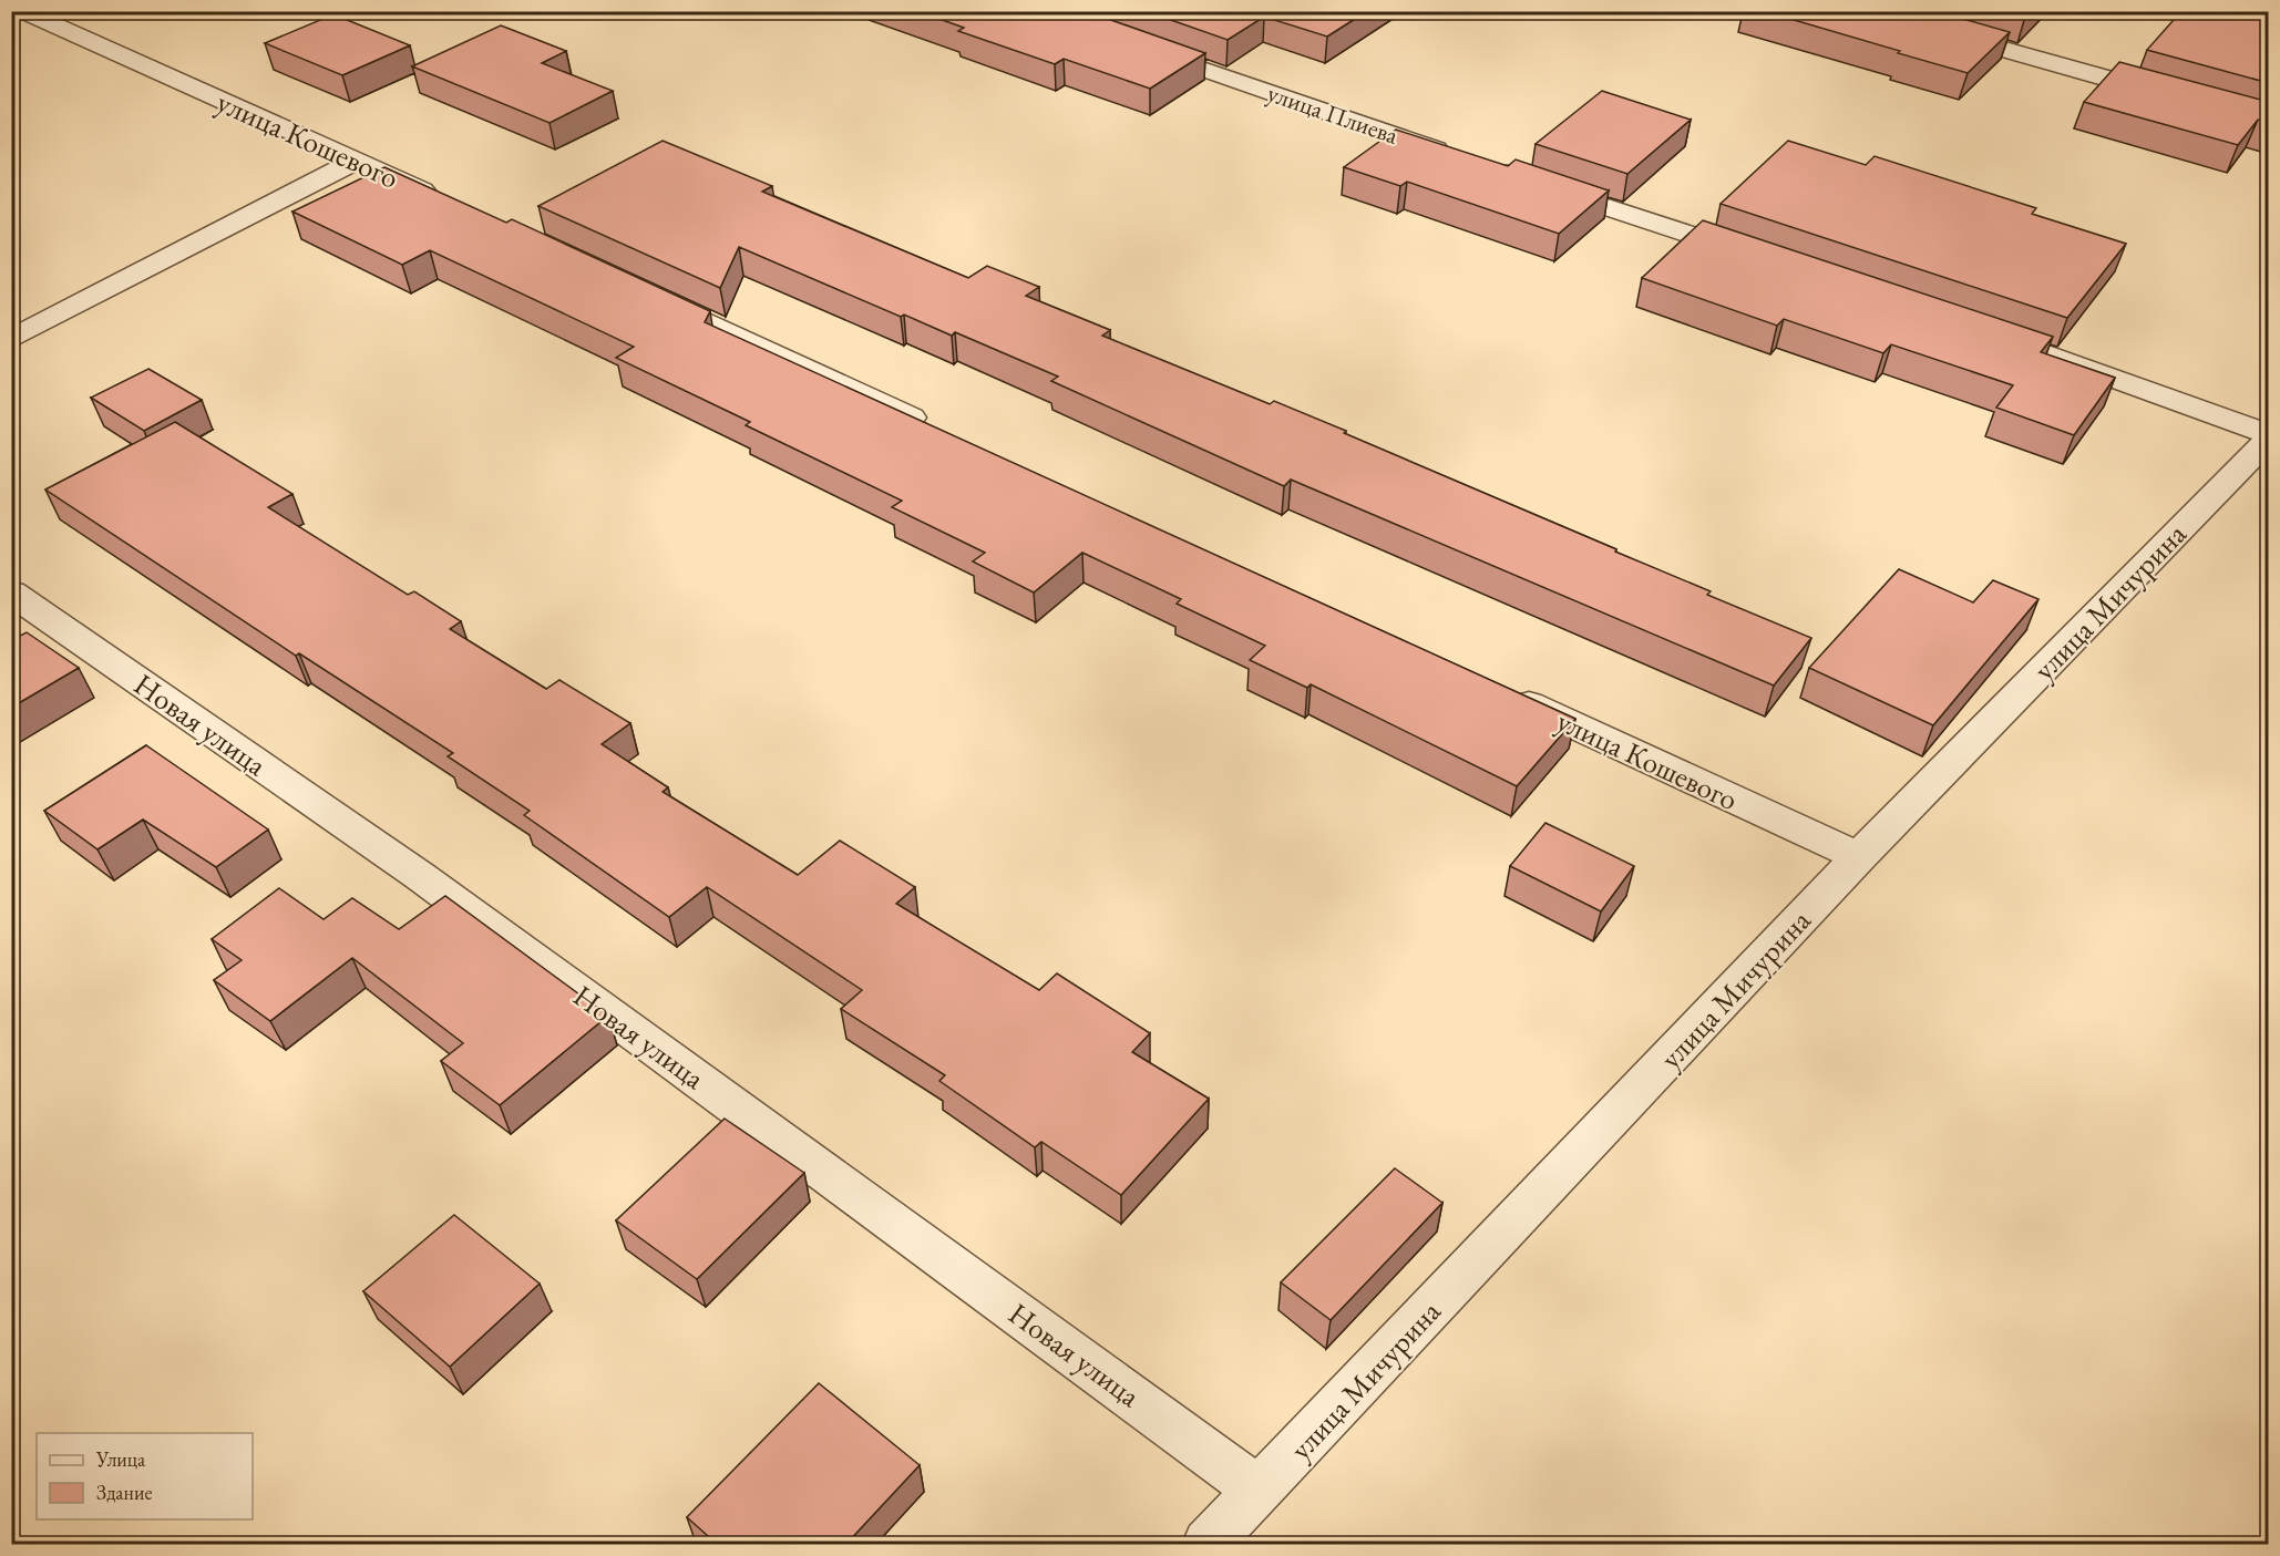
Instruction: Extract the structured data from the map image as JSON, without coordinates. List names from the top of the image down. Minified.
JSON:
{"streets":{"street":["улица Плиева","улица Кошевого","улица Мичурина","Новая улица"]},"crossings":[["улица Кошевого","улица Мичурина"],["улица Мичурина","Новая улица"]],"legend":["Улица","Здание"]}
